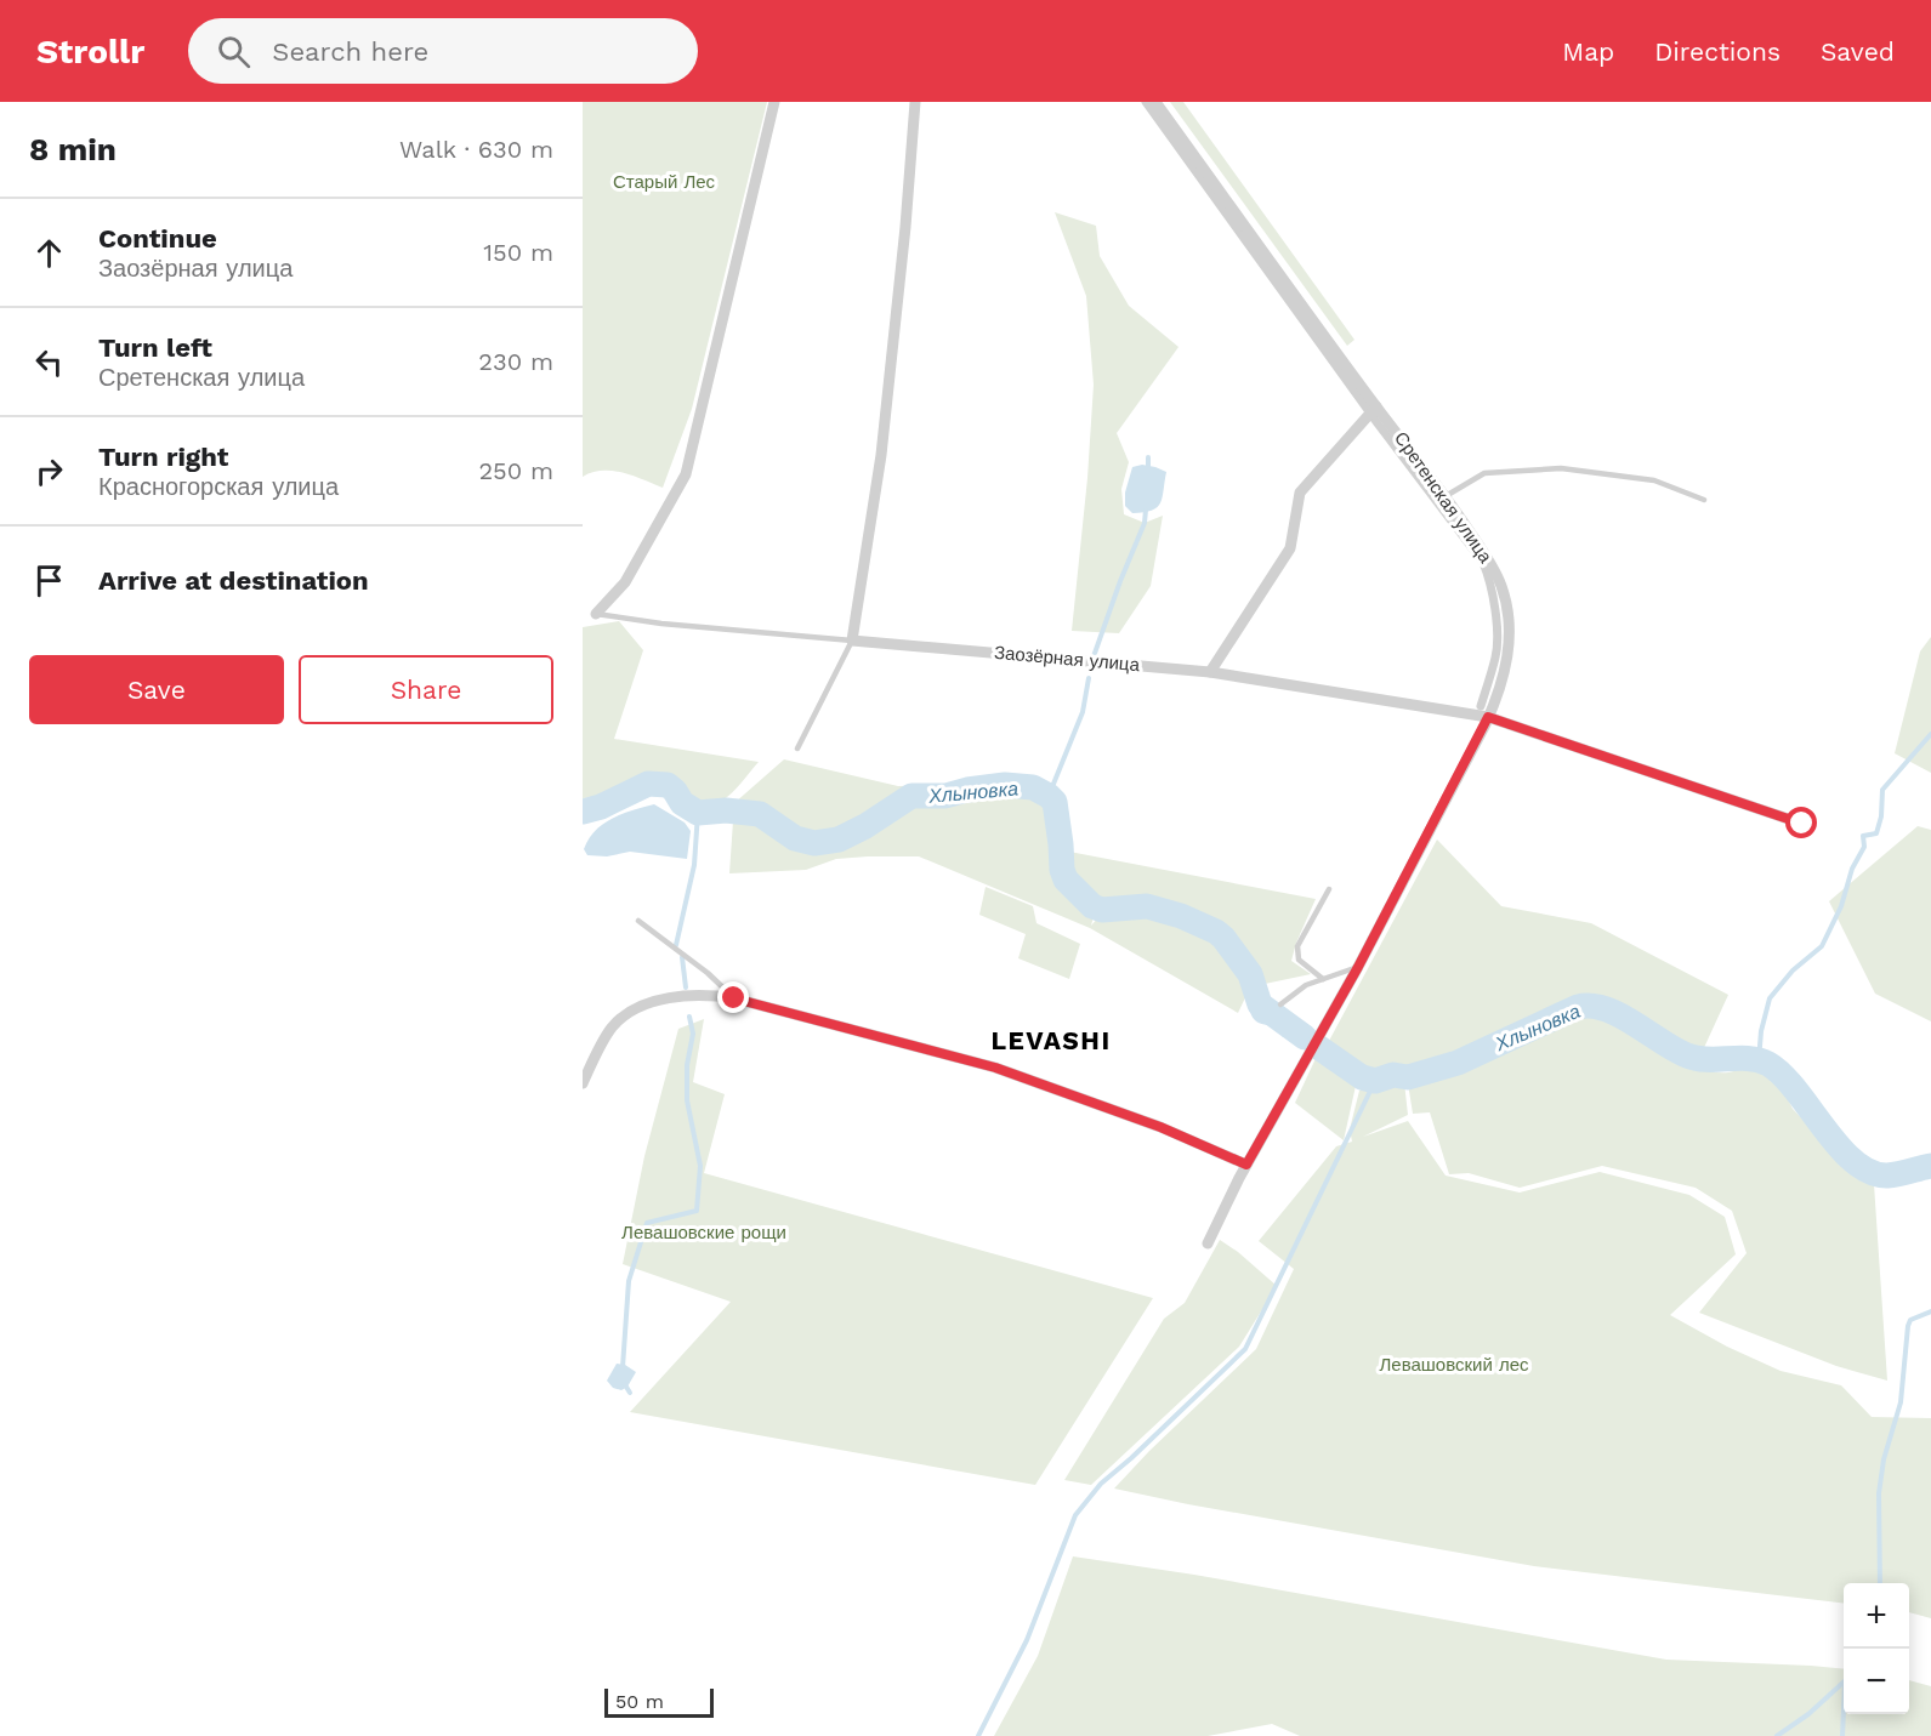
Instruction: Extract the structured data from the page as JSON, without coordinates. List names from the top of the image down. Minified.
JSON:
{"streets":{"street":["Сретенская улица","Заозёрная улица"]},"crossings":[["Сретенская улица","Заозёрная улица"]],"districts":["LEVASHI"],"water":["Хлыновка"],"parks":["Старый Лес","Левашовские рощи","Левашовский лес"],"scale_bar":"50 m","page":{"header":"Strollr","search":"Search here","nav":["Map","Directions","Saved"],"heading":["8 min","Walk · 630 m"],"list":[["Continue","Заозёрная улица","150 m"],["Turn left","Сретенская улица","230 m"],["Turn right","Красногорская улица","250 m"],"Arrive at destination"],"buttons":["Save","Share"],"map_buttons":["+","−"],"scale":"50 m"}}
